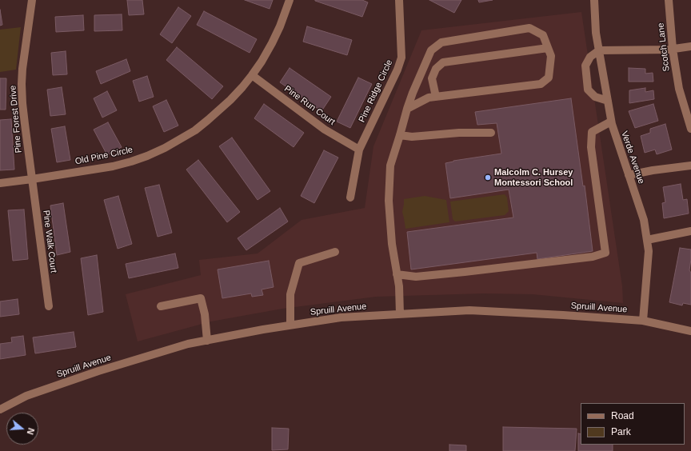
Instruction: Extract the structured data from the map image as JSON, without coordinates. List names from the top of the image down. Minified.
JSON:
{"streets":{"street":["Scotch Lane","Pine Ridge Circle","Pine Run Court","Pine Forest Drive","Old Pine Circle","Verde Avenue","Pine Walk Court","Spruill Avenue"]},"crossings":[["Pine Ridge Circle","Pine Run Court"],["Pine Run Court","Old Pine Circle"],["Pine Forest Drive","Old Pine Circle"],["Pine Forest Drive","Pine Walk Court"],["Old Pine Circle","Pine Walk Court"],["Verde Avenue","Spruill Avenue"]],"places":["Malcolm C. Hursey Montessori School"],"legend":["Road","Park"],"north":"right"}
